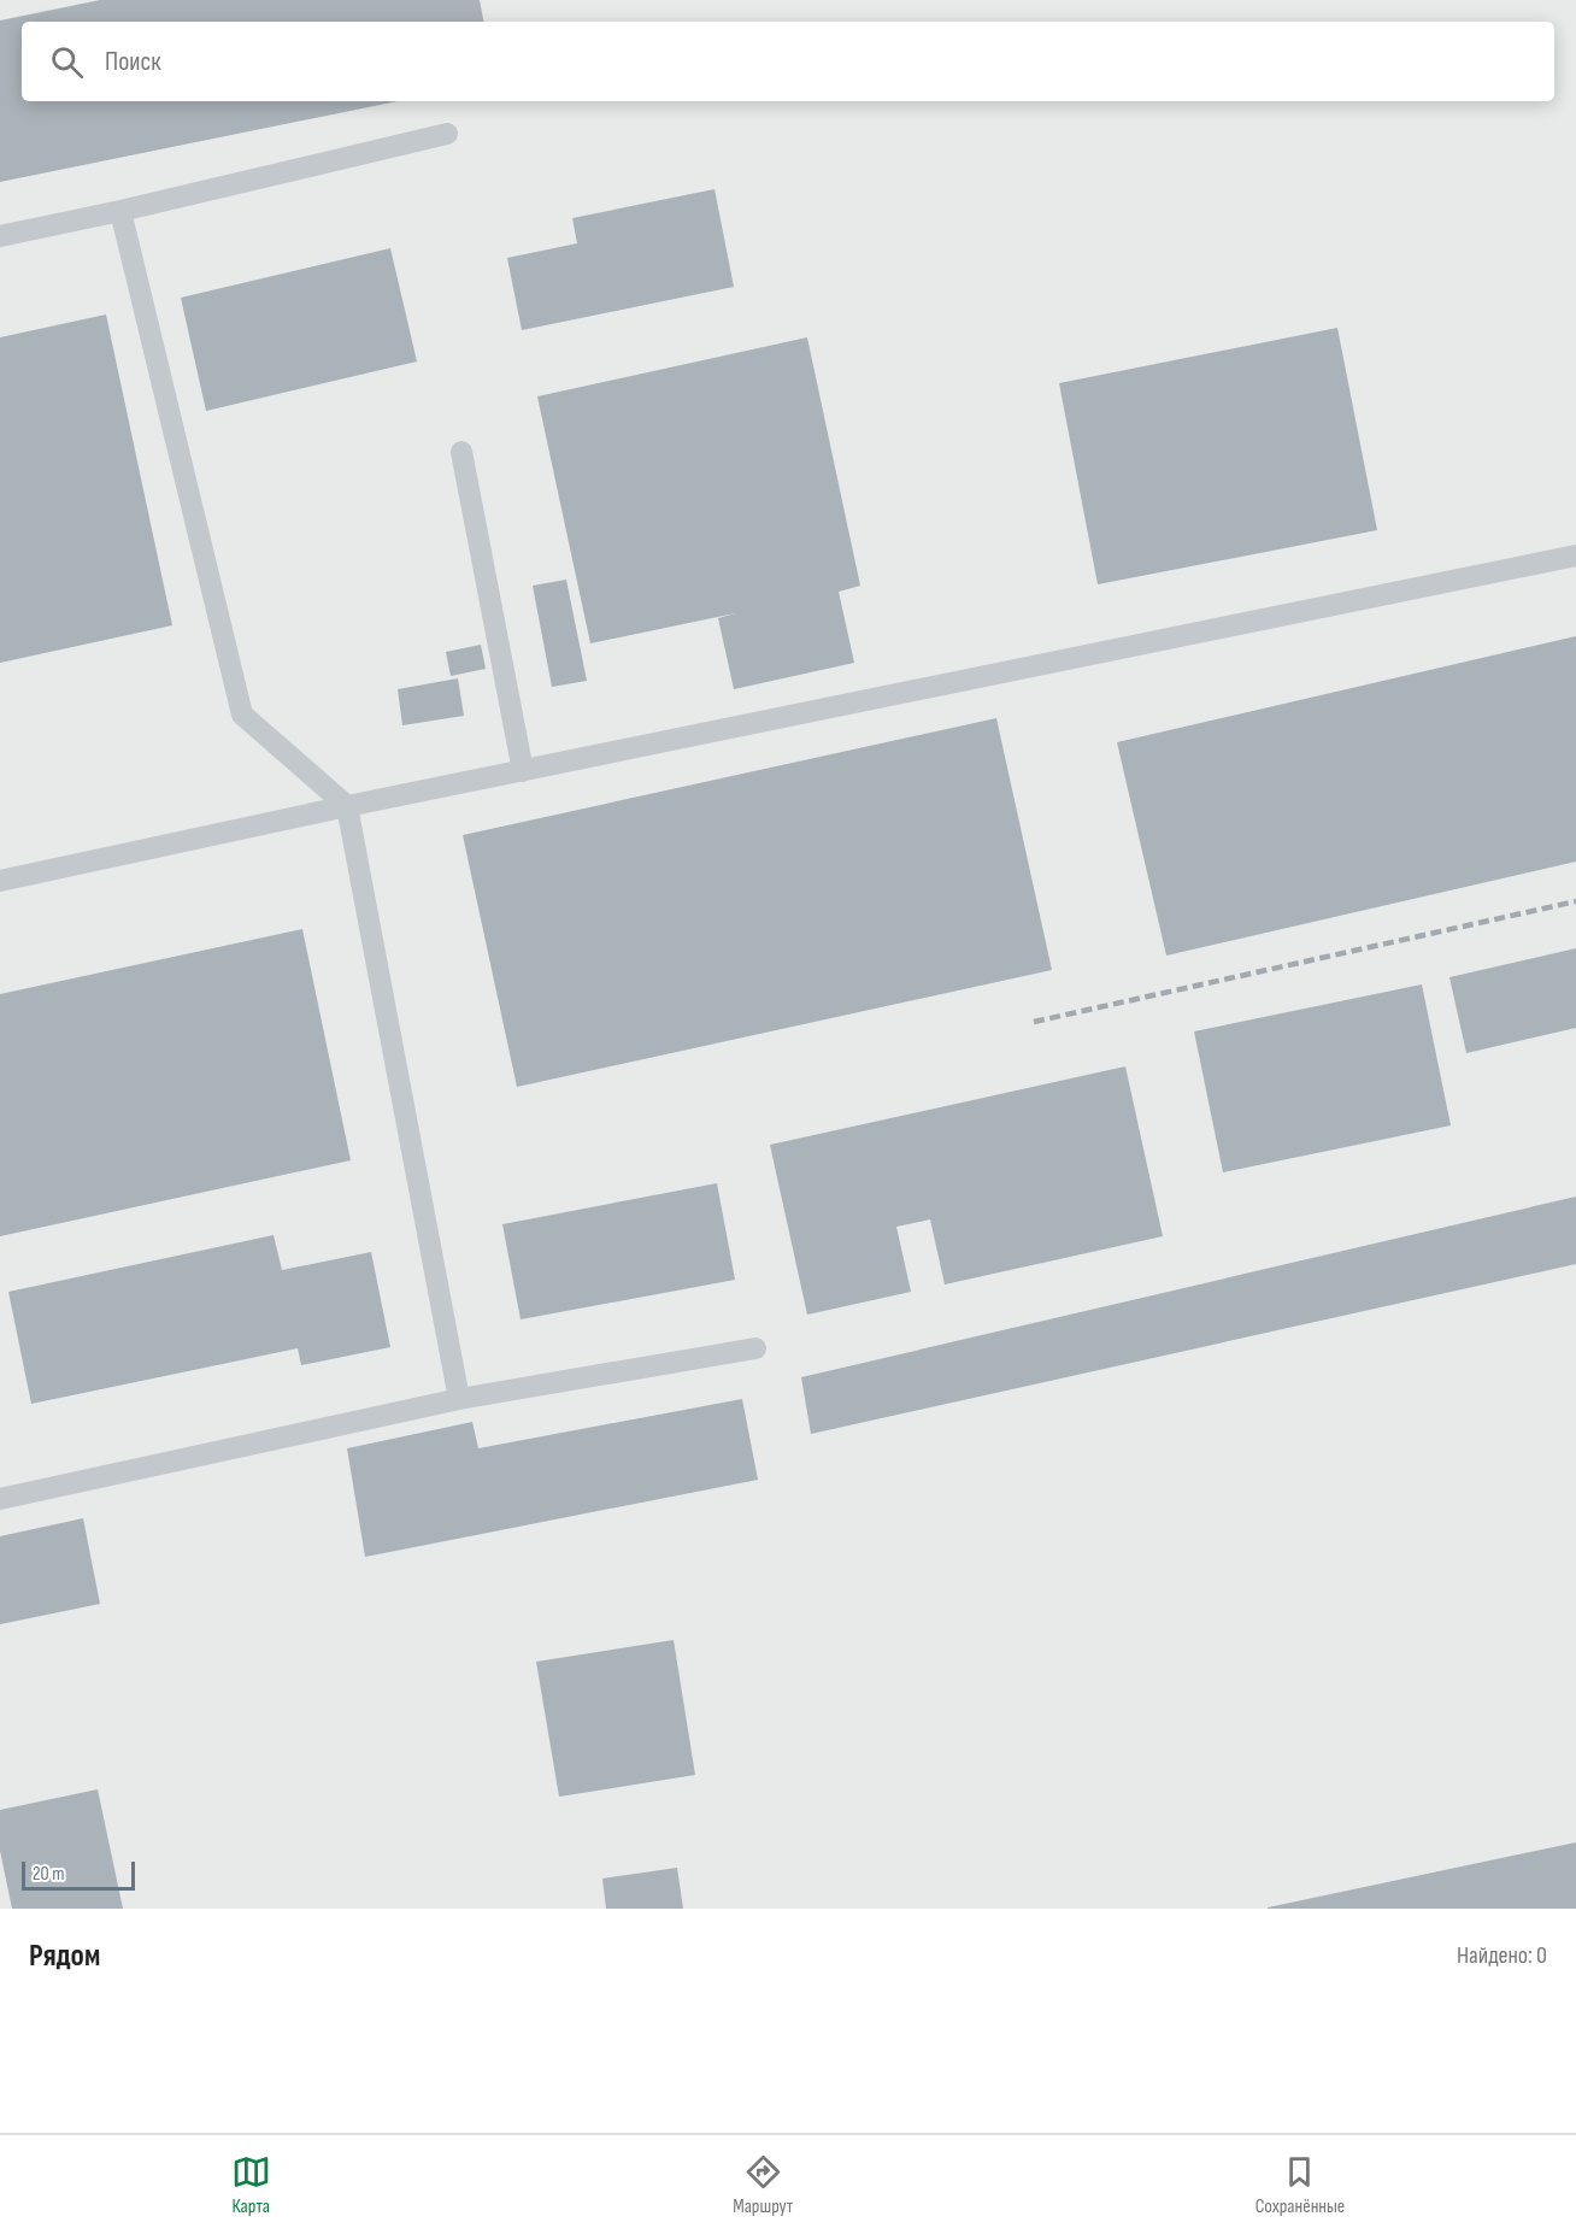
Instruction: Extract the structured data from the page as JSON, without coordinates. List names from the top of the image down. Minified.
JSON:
{"scale_bar":"20 m","page":{"search":"Поиск","scale":"20 m","heading":["Рядом","Найдено: 0"],"nav":["Карта","Маршрут","Сохранённые"]}}
